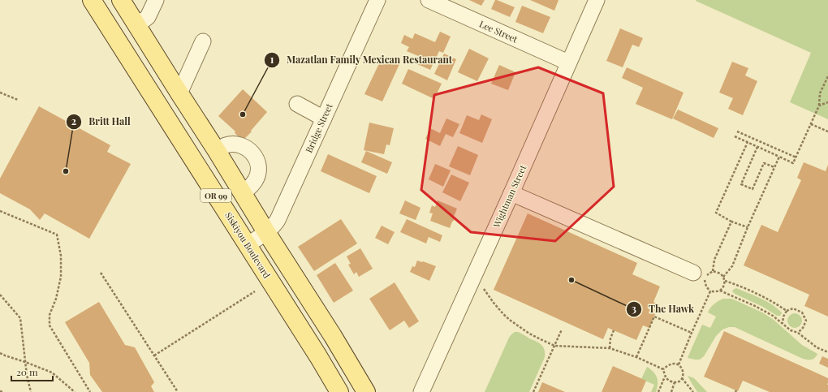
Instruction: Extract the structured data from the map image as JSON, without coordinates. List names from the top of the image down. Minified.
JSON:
{"streets":{"main road":["OR 99","Siskiyou Boulevard"],"street":["Lee Street","Bridge Street","Wightman Street"]},"crossings":[["Lee Street","Wightman Street"],["Bridge Street","OR 99"],["Bridge Street","Siskiyou Boulevard"]],"places":["Mazatlan Family Mexican Restaurant","Britt Hall","The Hawk"],"scale_bar":"20 m"}
